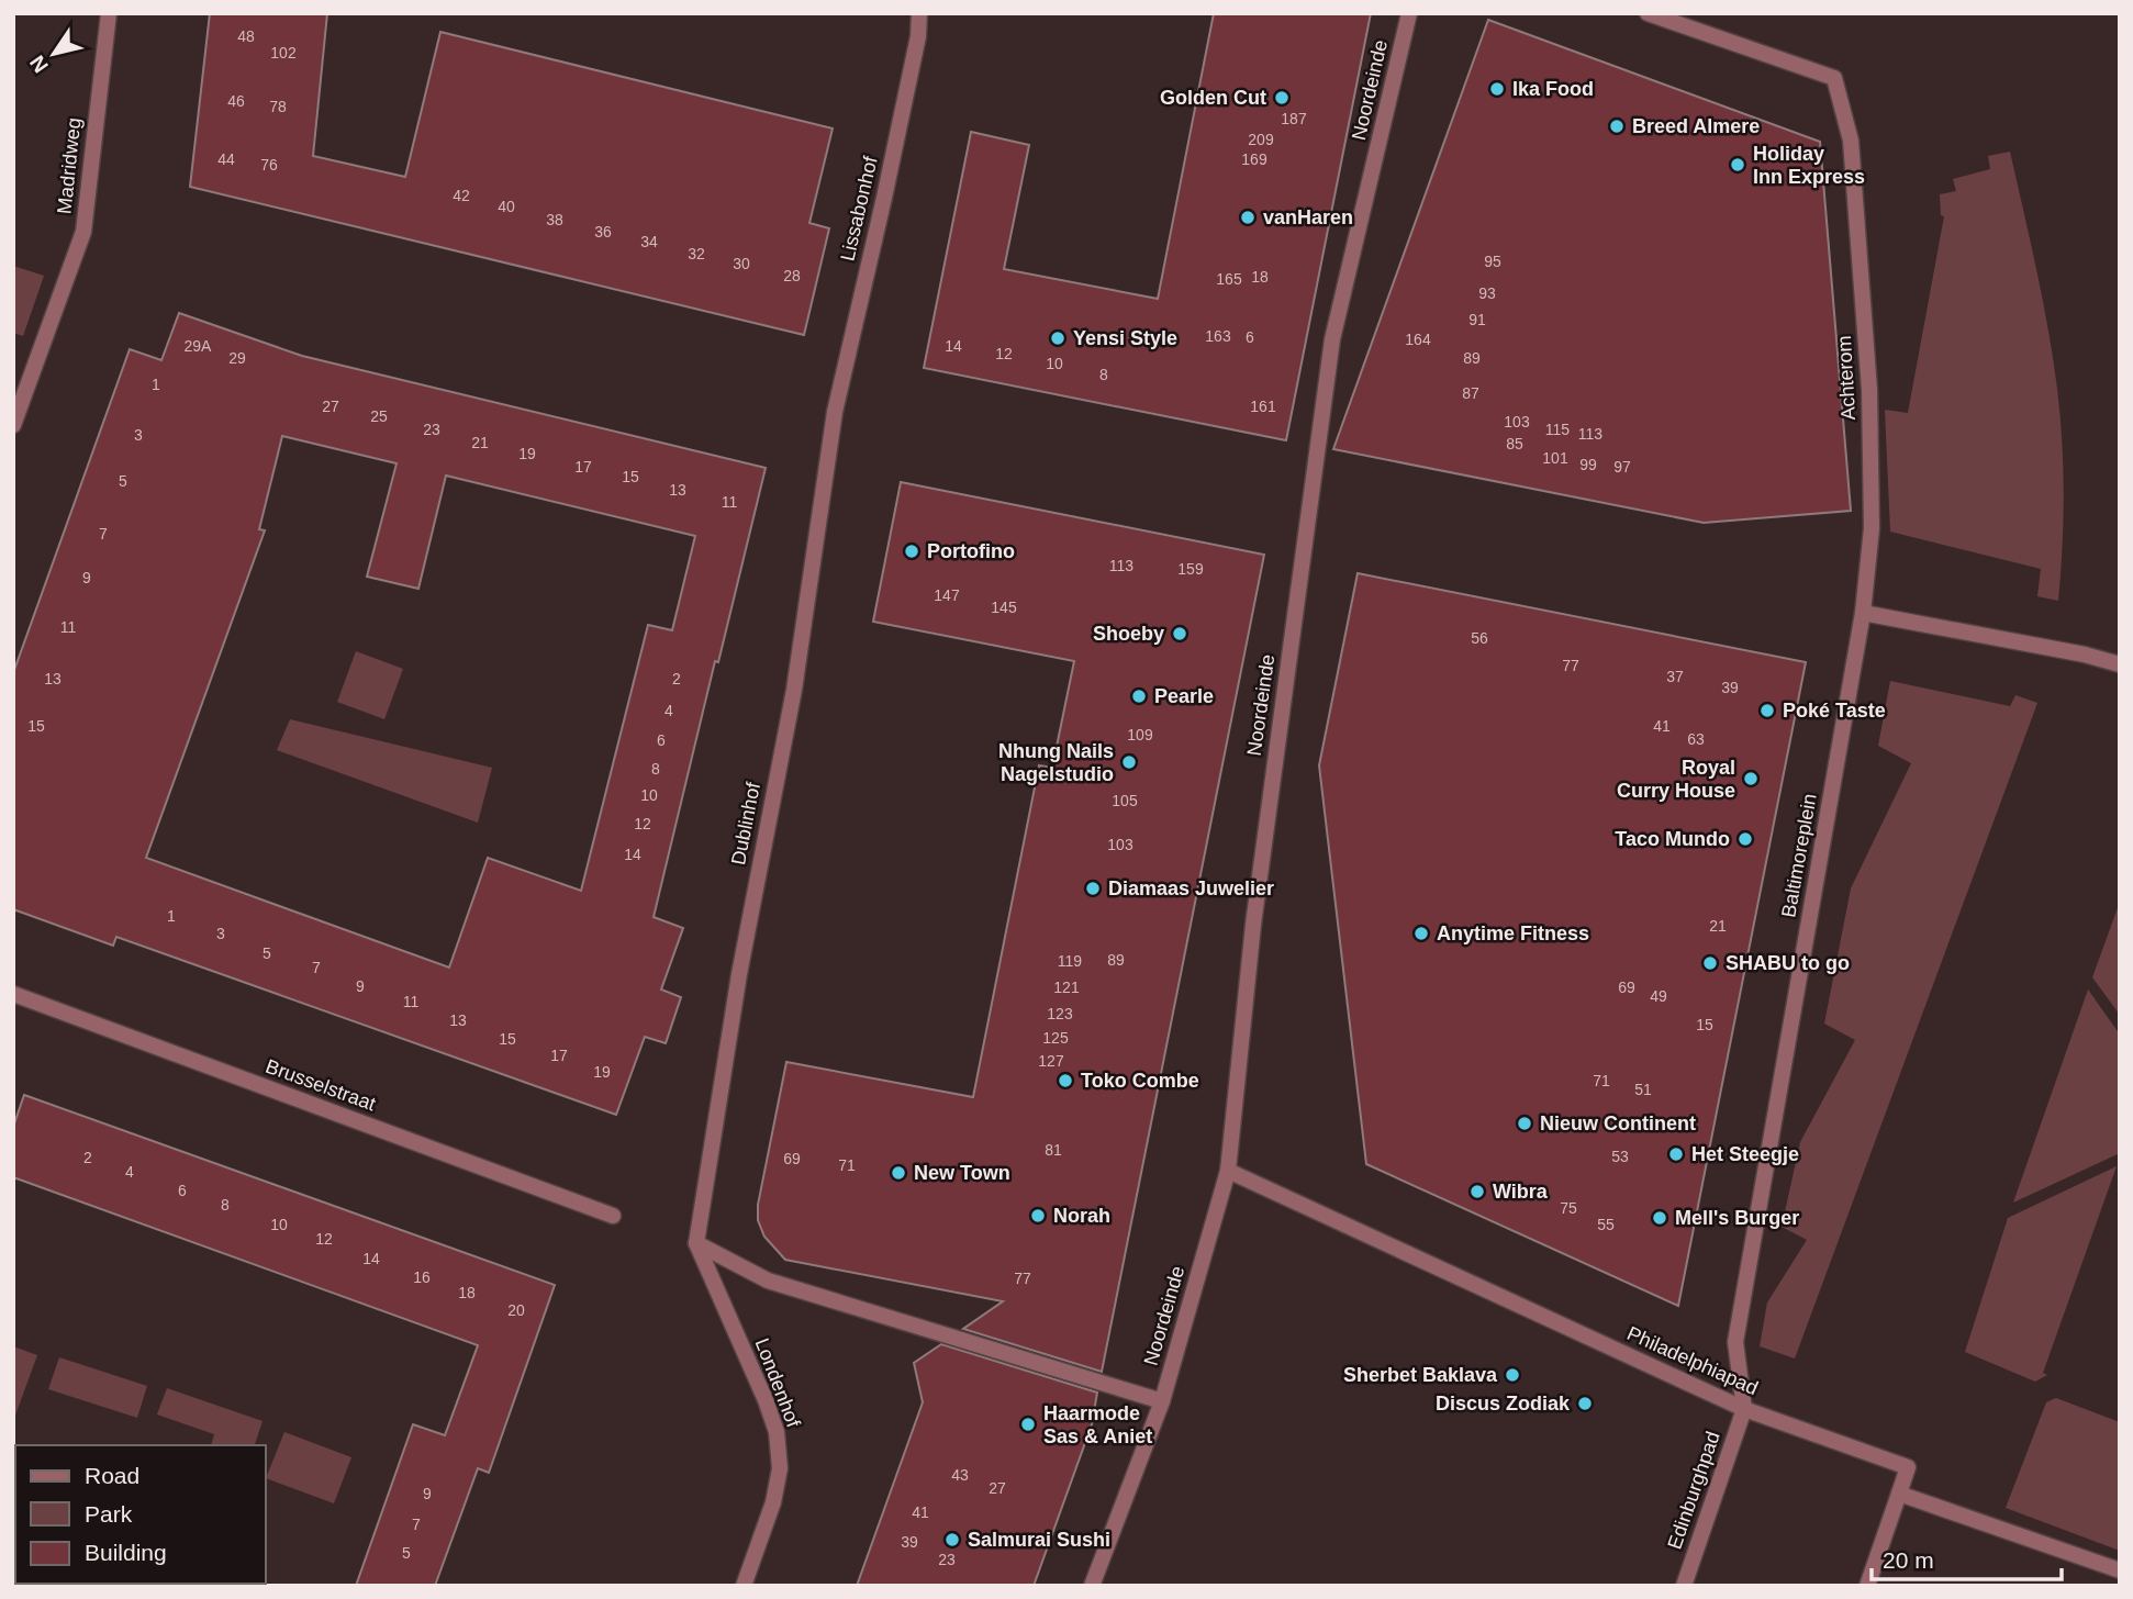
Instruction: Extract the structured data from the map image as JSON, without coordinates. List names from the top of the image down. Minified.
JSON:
{"streets":{"street":["Noordeinde","Madridweg","Lissabonhof","Achterom","Dublinhof","Baltimoreplein","Brusselstraat","Philadelphiapad","Londenhof","Edinburghpad"]},"crossings":[["Noordeinde","Philadelphiapad"],["Lissabonhof","Dublinhof"],["Achterom","Baltimoreplein"],["Dublinhof","Londenhof"],["Baltimoreplein","Philadelphiapad"],["Baltimoreplein","Edinburghpad"],["Philadelphiapad","Edinburghpad"]],"places":["Ika Food","Golden Cut","Breed Almere","Holiday Inn Express","vanHaren","Yensi Style","Portofino","Shoeby","Pearle","Poké Taste","Nhung Nails Nagelstudio","Royal Curry House","Taco Mundo","Diamaas Juwelier","Anytime Fitness","SHABU to go","Toko Combe","Nieuw Continent","Het Steegje","New Town","Wibra","Norah","Mell's Burger","Sherbet Baklava","Discus Zodiak","Haarmode Sas & Aniet","Salmurai Sushi"],"house_numbers":["48","102","46","78","187","209","44","169","76","42","40","38","36","34","32","95","30","28","18","165","93","91","163","6","164","29A","14","12","29","89","10","8","1","87","27","161","25","103","23","115","113","3","21","85","19","101","99","17","97","15","5","13","11","7","113","159","9","147","145","11","56","77","37","13","2","39","4","15","41","109","63","6","8","10","105","12","103","14","1","21","3","5","89","119","7","9","121","69","49","11","123","13","15","125","15","17","127","19","71","51","81","53","2","69","71","4","6","8","75","10","55","12","14","16","77","18","20","43","27","9","41","7","39","5","23"],"legend":["Road","Park","Building"],"scale_bar":"20 m","north":"bottom left"}
